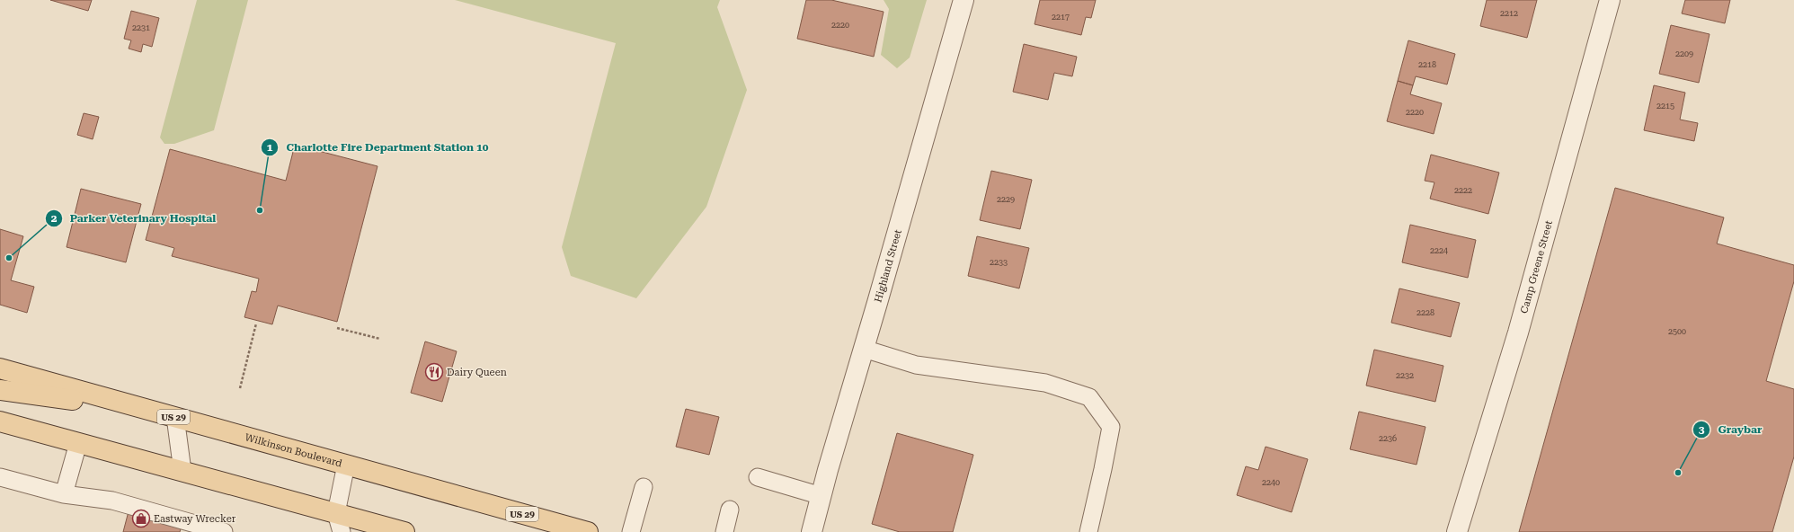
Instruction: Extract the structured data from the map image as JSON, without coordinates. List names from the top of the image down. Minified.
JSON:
{"streets":{"main road":["US 29","Wilkinson Boulevard"],"street":["Highland Street","Camp Greene Street"]},"places":{"other":["Charlotte Fire Department Station 10","Parker Veterinary Hospital","Graybar"],"restaurant":["Dairy Queen"],"shop":["Eastway Wrecker"]},"house_numbers":["2212","2217","2220","2231","2209","2218","2215","2220","2222","2229","2224","2233","2228","2500","2232","2236","2240"]}
